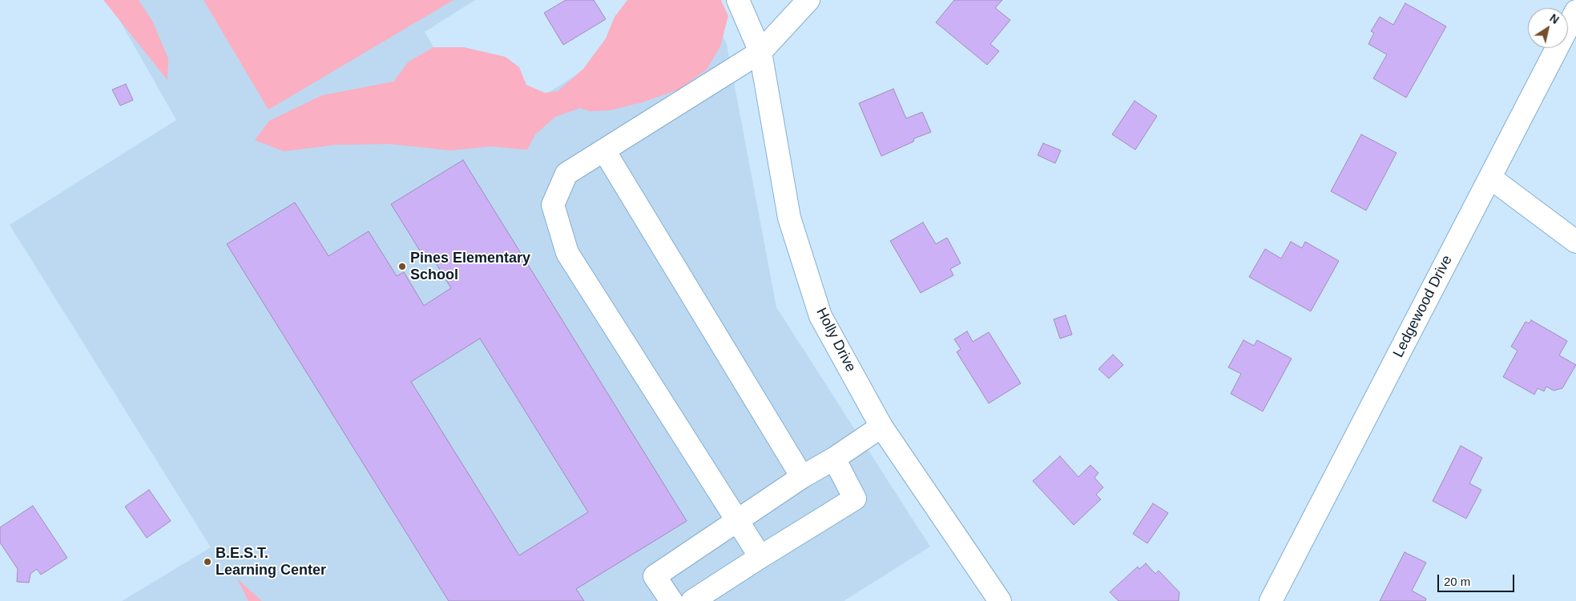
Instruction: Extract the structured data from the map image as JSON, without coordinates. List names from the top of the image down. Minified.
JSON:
{"streets":{"street":["Ledgewood Drive","Holly Drive"]},"places":["Pines Elementary School","B.E.S.T. Learning Center"],"scale_bar":"20 m","north":"top right"}
